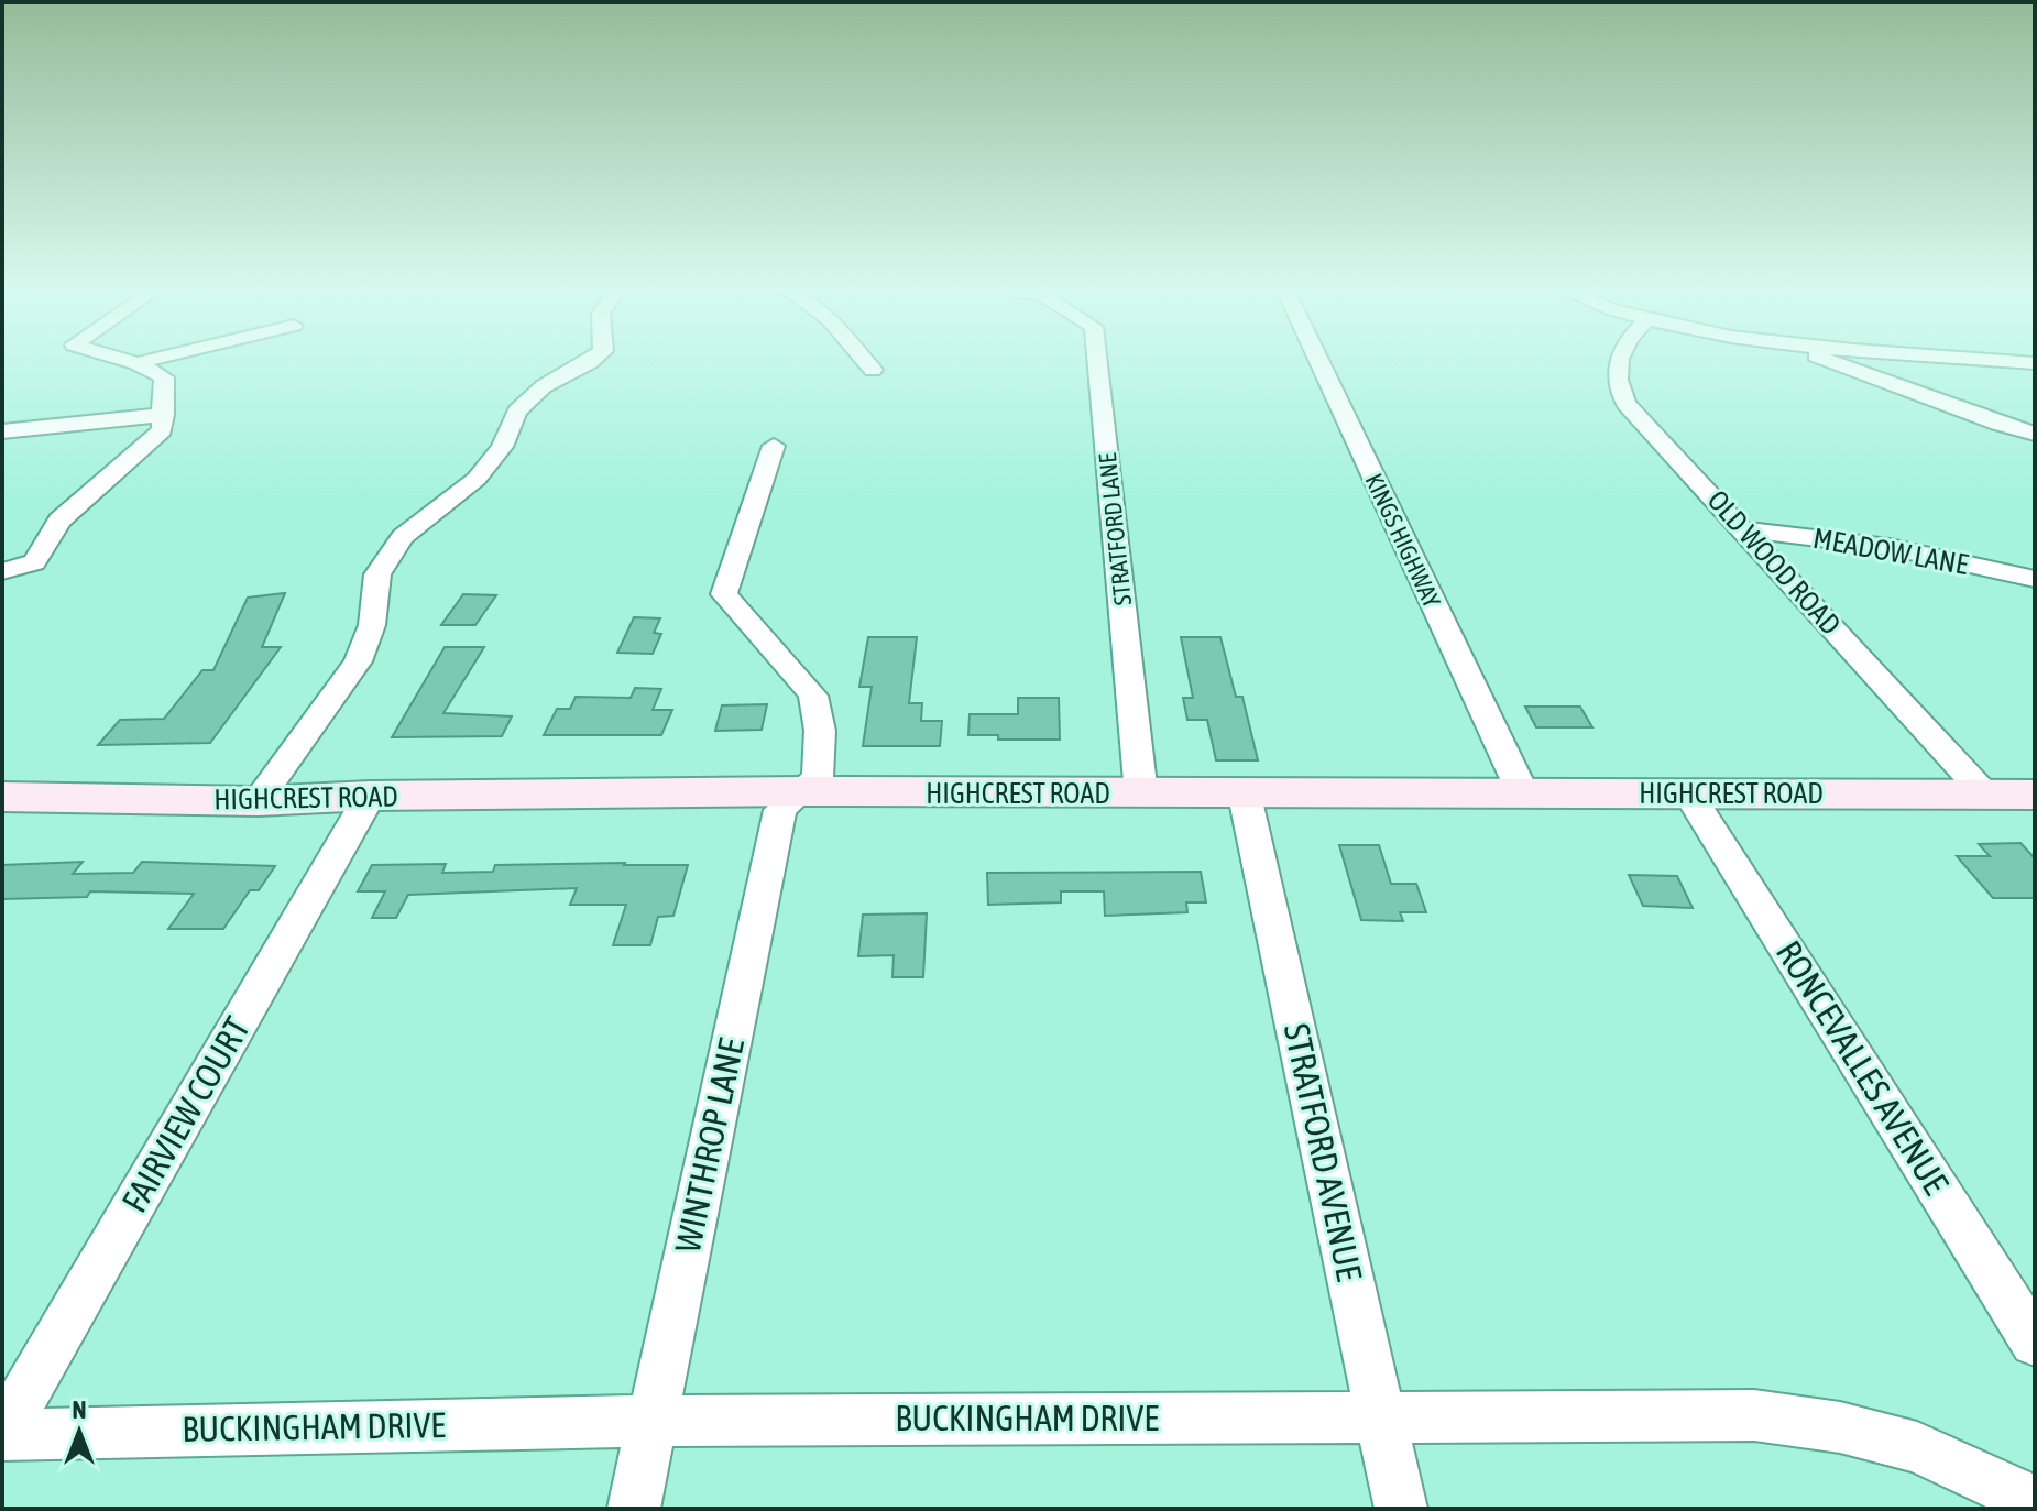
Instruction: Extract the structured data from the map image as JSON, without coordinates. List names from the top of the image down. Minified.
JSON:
{"streets":{"street":["STRATFORD LANE","KINGS HIGHWAY","MEADOW LANE","OLD WOOD ROAD","HIGHCREST ROAD","RONCEVALLES AVENUE","FAIRVIEW COURT","WINTHROP LANE","STRATFORD AVENUE","BUCKINGHAM DRIVE"]},"crossings":[["STRATFORD LANE","HIGHCREST ROAD"],["KINGS HIGHWAY","HIGHCREST ROAD"],["MEADOW LANE","OLD WOOD ROAD"],["OLD WOOD ROAD","HIGHCREST ROAD"],["HIGHCREST ROAD","RONCEVALLES AVENUE"],["HIGHCREST ROAD","FAIRVIEW COURT"],["HIGHCREST ROAD","WINTHROP LANE"],["HIGHCREST ROAD","STRATFORD AVENUE"],["FAIRVIEW COURT","BUCKINGHAM DRIVE"],["WINTHROP LANE","BUCKINGHAM DRIVE"],["STRATFORD AVENUE","BUCKINGHAM DRIVE"]],"north":"top"}
